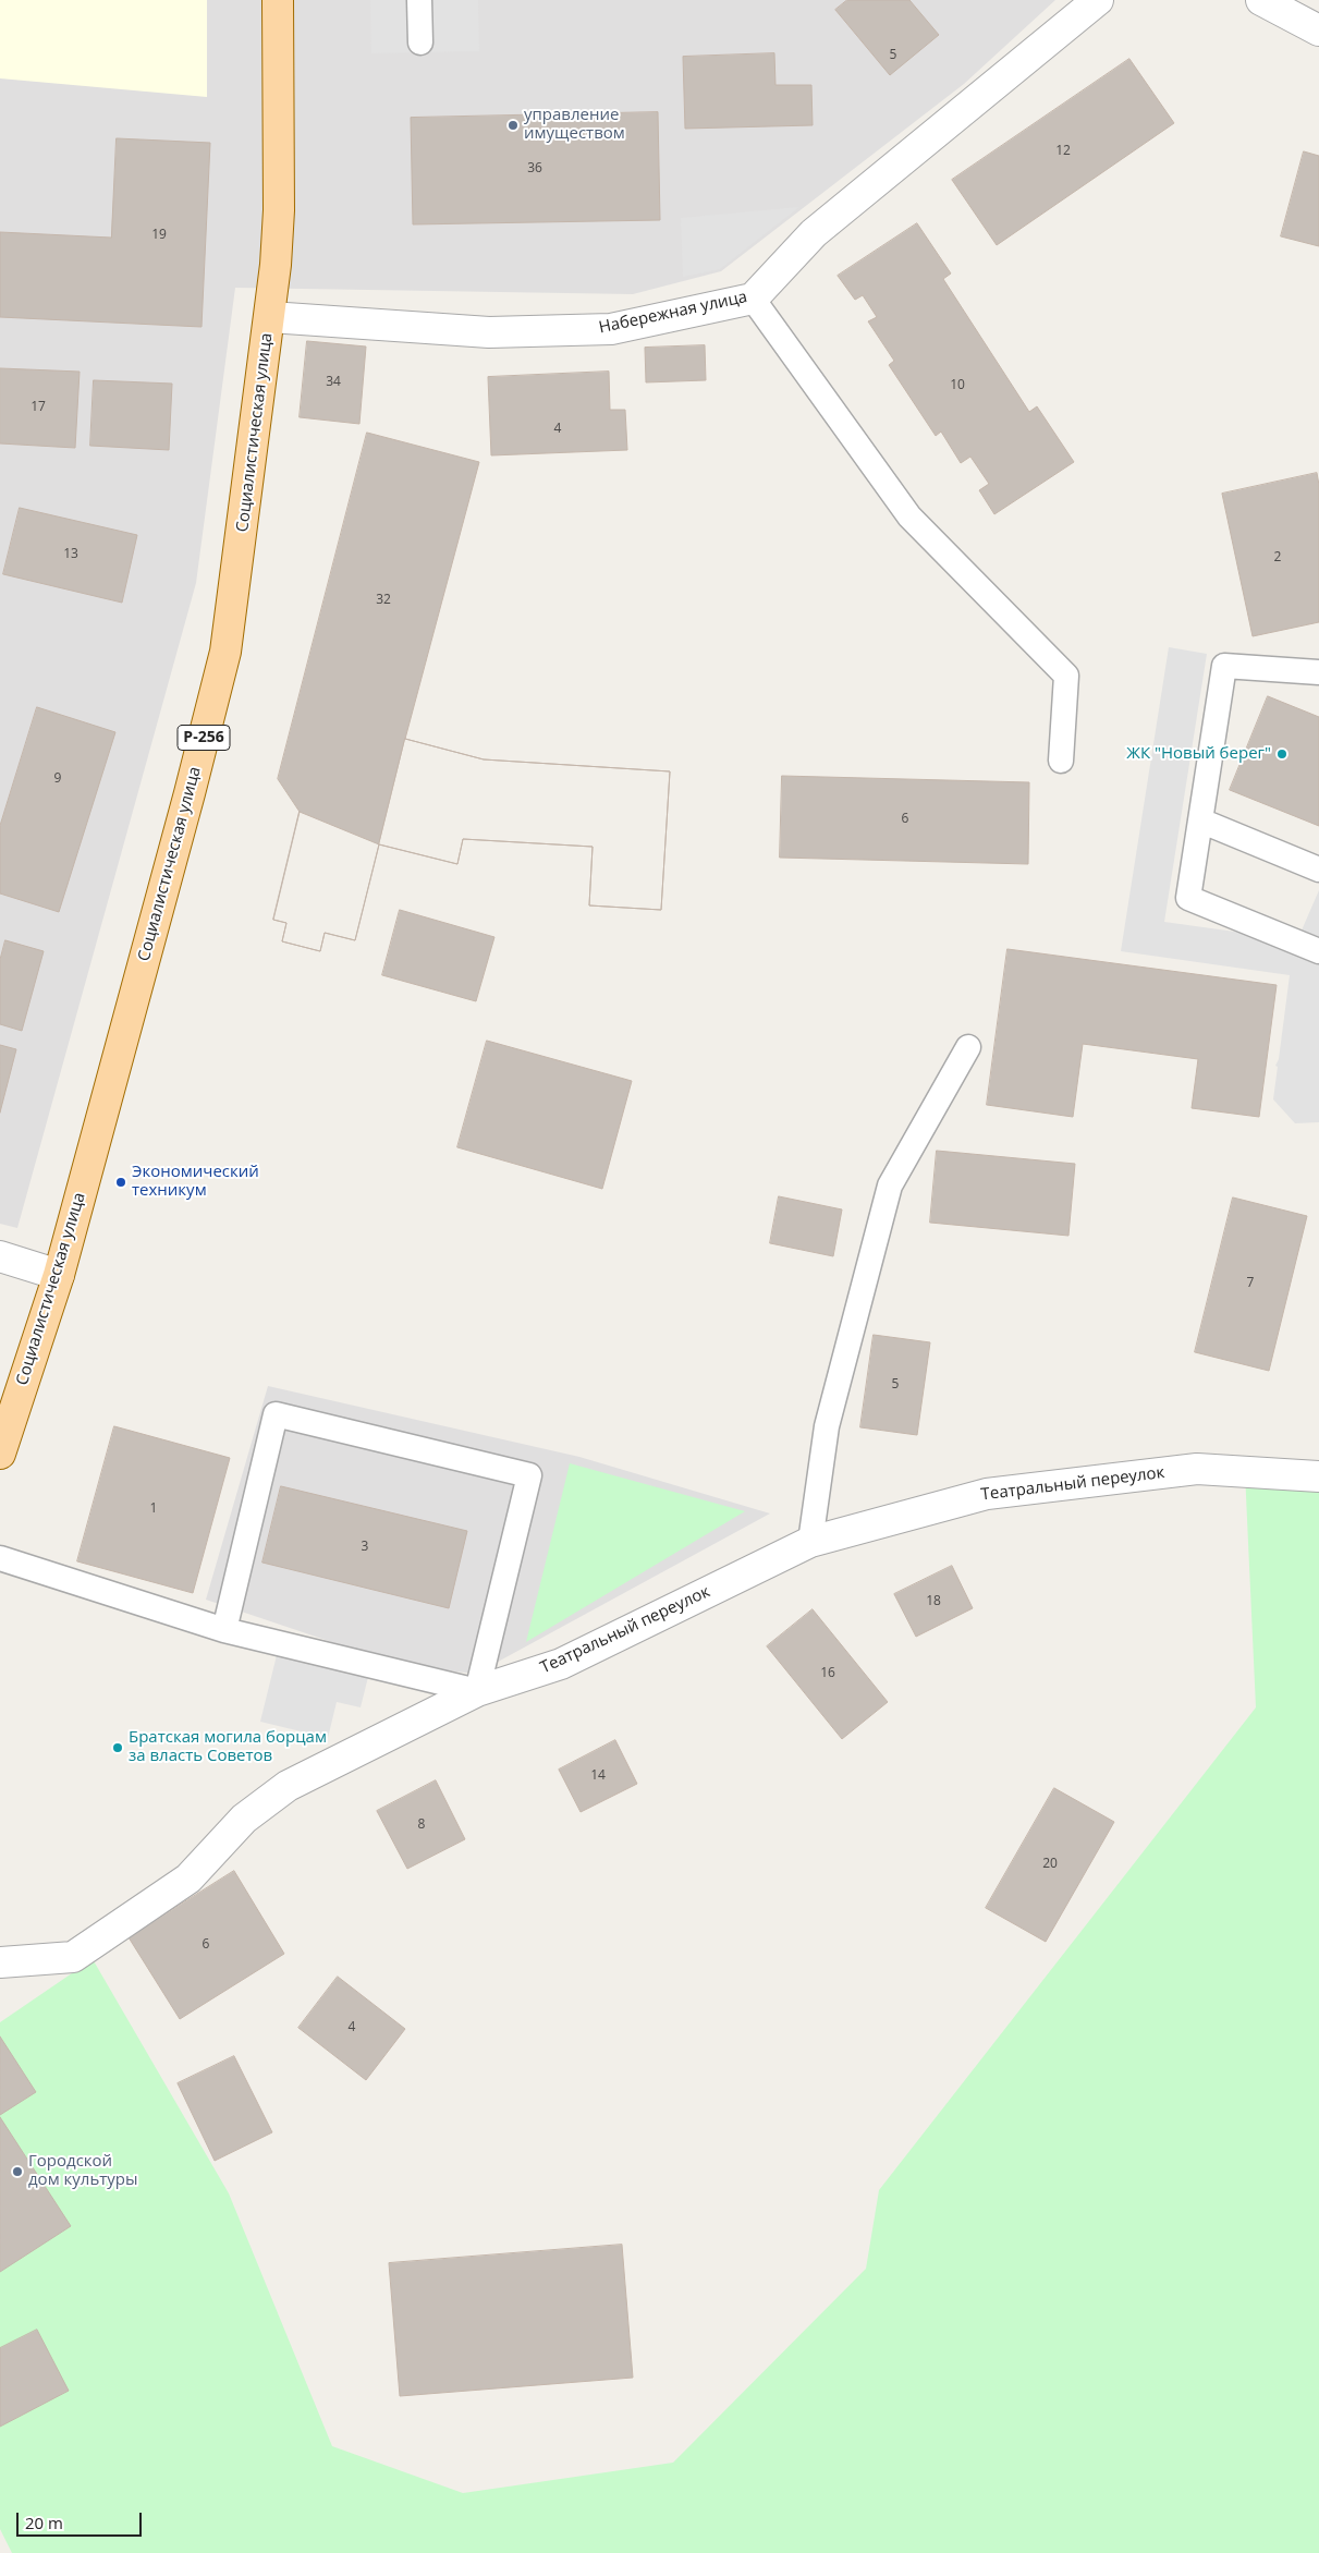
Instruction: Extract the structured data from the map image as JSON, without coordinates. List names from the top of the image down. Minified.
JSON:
{"streets":{"main road":["Социалистическая улица","Р-256"],"street":["Набережная улица","Театральный переулок"]},"crossings":[["Набережная улица","Социалистическая улица"]],"places":["управление имуществом","ЖК \"Новый берег\"","Экономический техникум","Братская могила борцам за власть Советов","Городской дом культуры"],"house_numbers":["5","12","36","19","34","10","17","4","13","2","32","9","6","7","5","1","3","18","16","14","8","20","6","4"],"scale_bar":"20 m"}
